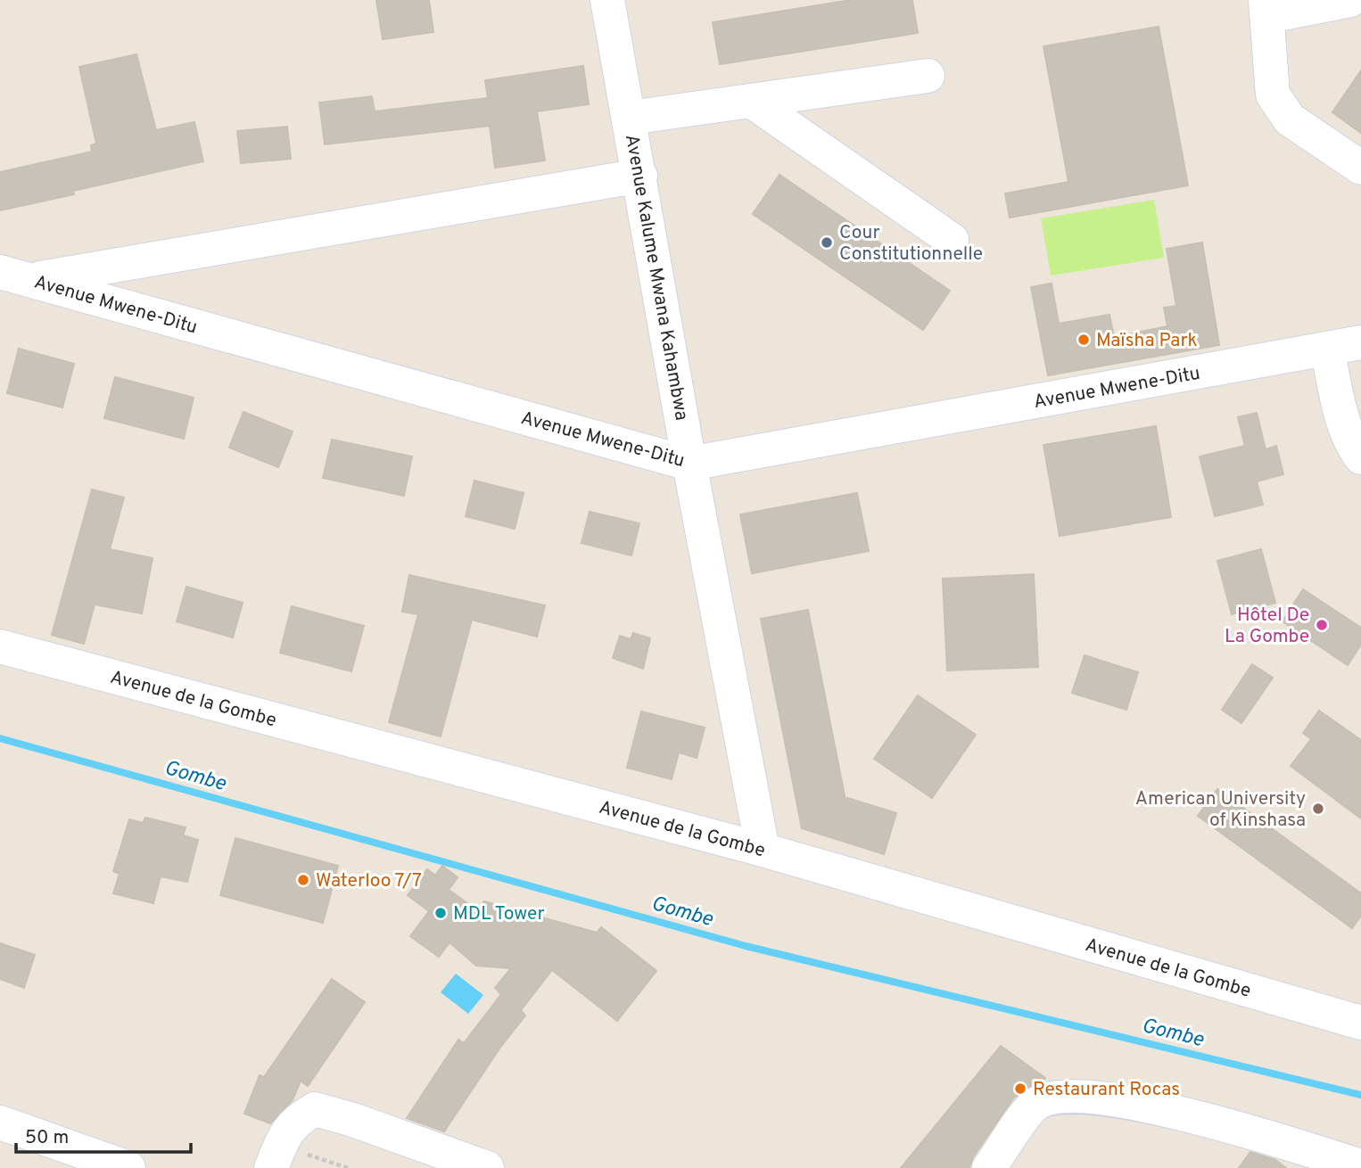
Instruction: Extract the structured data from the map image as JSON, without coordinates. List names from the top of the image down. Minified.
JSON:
{"streets":{"street":["Avenue Kalume Mwana Kahambwa","Avenue Mwene-Ditu","Avenue de la Gombe"]},"crossings":[["Avenue Kalume Mwana Kahambwa","Avenue Mwene-Ditu"],["Avenue Kalume Mwana Kahambwa","Avenue de la Gombe"]],"water":["Gombe"],"places":["Cour Constitutionnelle","Maïsha Park","Hôtel De La Gombe","American University of Kinshasa","Waterloo 7/7","MDL Tower","Restaurant Rocas"],"scale_bar":"50 m"}
